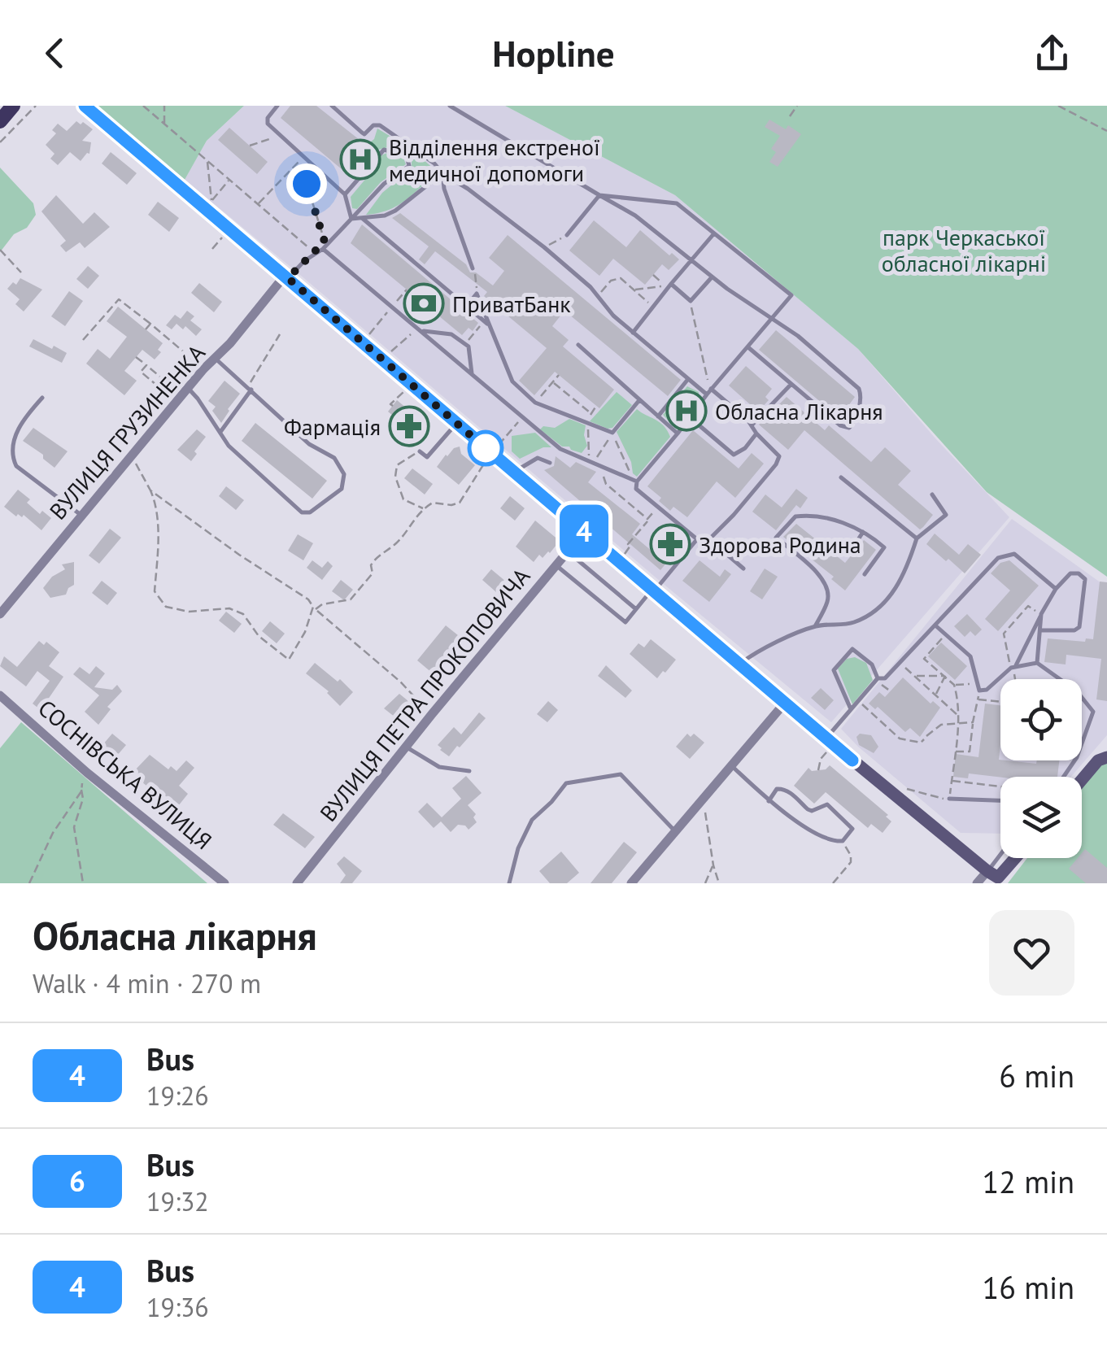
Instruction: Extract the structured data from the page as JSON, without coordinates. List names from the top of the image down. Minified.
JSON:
{"streets":{"street":["ВУЛИЦЯ ГРУЗИНЕНКА","ВУЛИЦЯ ПЕТРА ПРОКОПОВИЧА","СОСНІВСЬКА ВУЛИЦЯ"]},"parks":["парк Черкаської обласної лікарні"],"places":{"hospital":["Відділення екстреної медичної допомоги","Обласна Лікарня"],"bank":["ПриватБанк"],"pharmacy":["Фармація","Здорова Родина"]},"lines":["bus line 4"],"page":{"header":"Hopline","on_map":"4","heading":["Обласна лікарня","Walk · 4 min · 270 m"],"list":[{"mark":"4","name":"Bus","note":"19:26","value":"6 min"},{"mark":"6","name":"Bus","note":"19:32","value":"12 min"},{"mark":"4","name":"Bus","note":"19:36","value":"16 min"}]}}
